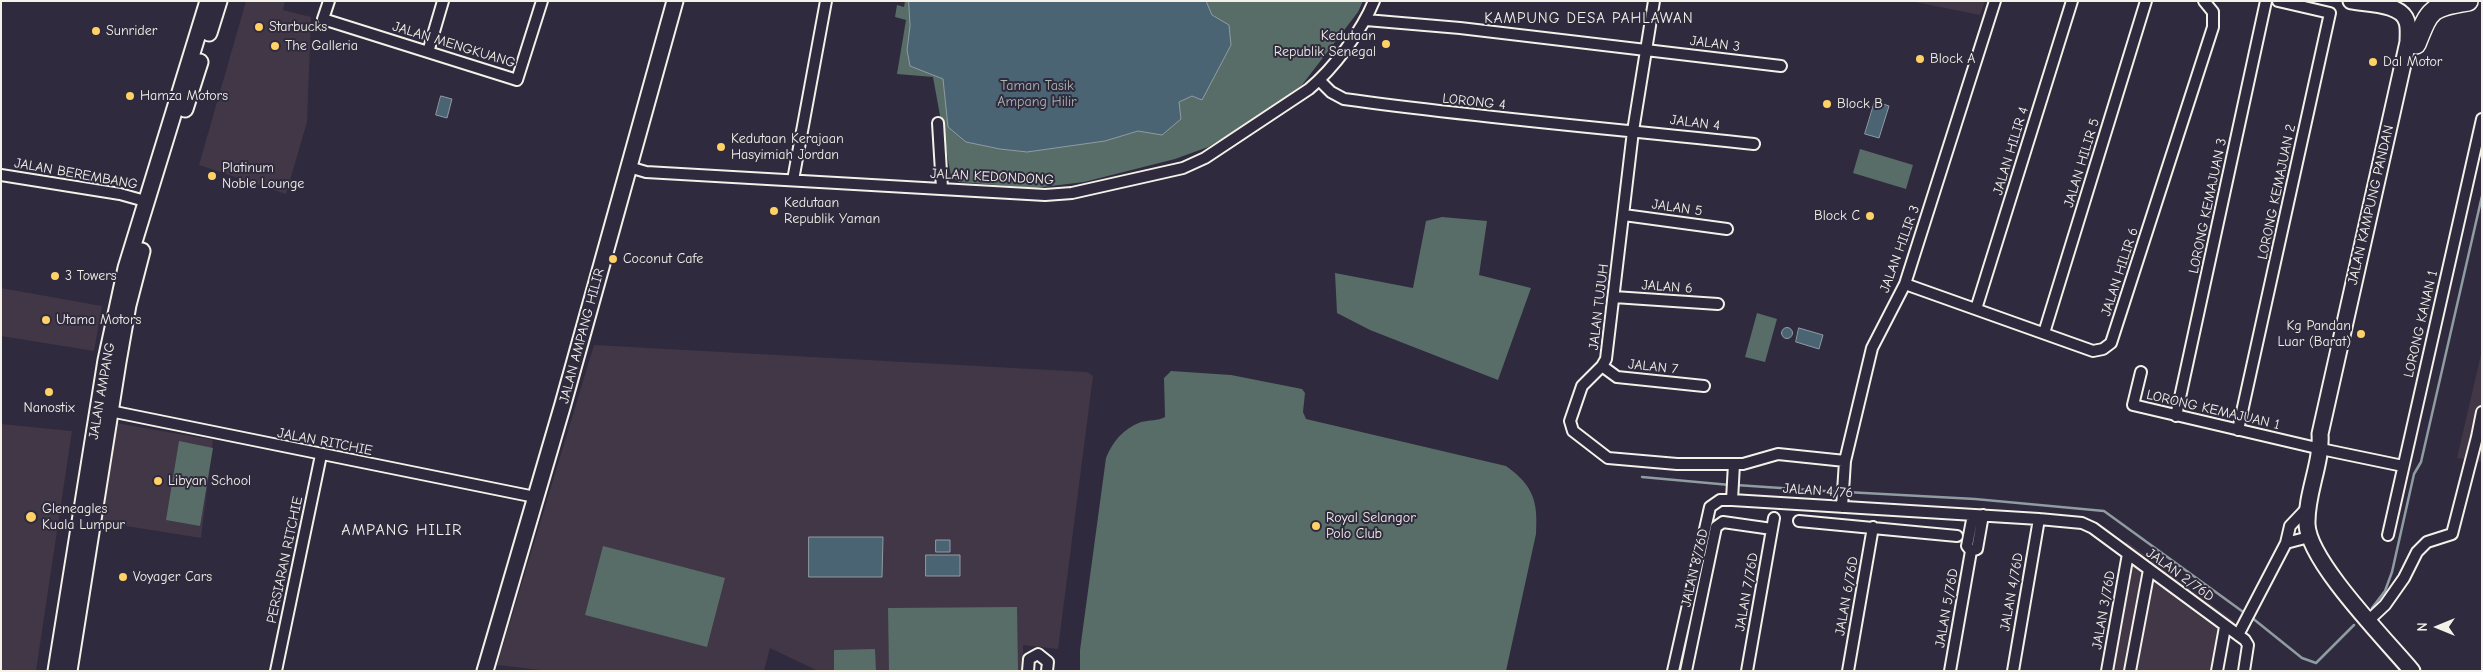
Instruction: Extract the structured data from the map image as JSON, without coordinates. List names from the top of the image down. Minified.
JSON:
{"streets":{"street":["JALAN 3","JALAN MENGKUANG","LORONG 4","JALAN 4","JALAN HILIR 4","JALAN HILIR 5","JALAN BEREMBANG","JALAN KEDONDONG","LORONG KEMAJUAN 2","JALAN KAMPUNG PANDAN","LORONG KEMAJUAN 3","JALAN 5","JALAN HILIR 3","JALAN HILIR 6","JALAN 6","JALAN TUJUH","LORONG KANAN 1","JALAN AMPANG HILIR","JALAN 7","JALAN AMPANG","LORONG KEMAJUAN 1","JALAN RITCHIE","JALAN 4/76","PERSIARAN RITCHIE","JALAN 8/76D","JALAN 2/76D","JALAN 7/76D","JALAN 4/76D","JALAN 6/76D","JALAN 5/76D","JALAN 3/76D"]},"crossings":[["JALAN 3","JALAN KEDONDONG"],["JALAN 3","JALAN TUJUH"],["LORONG 4","JALAN 4"],["LORONG 4","JALAN KEDONDONG"],["LORONG 4","JALAN TUJUH"],["JALAN 4","JALAN TUJUH"],["JALAN HILIR 4","JALAN HILIR 6"],["JALAN HILIR 5","JALAN HILIR 6"],["JALAN BEREMBANG","JALAN AMPANG"],["JALAN KEDONDONG","JALAN AMPANG HILIR"],["LORONG KEMAJUAN 2","LORONG KEMAJUAN 1"],["JALAN KAMPUNG PANDAN","LORONG KEMAJUAN 1"],["LORONG KEMAJUAN 3","LORONG KEMAJUAN 1"],["JALAN 5","JALAN TUJUH"],["JALAN HILIR 3","JALAN HILIR 6"],["JALAN HILIR 3","JALAN TUJUH"],["JALAN HILIR 3","JALAN 4/76"],["JALAN 6","JALAN TUJUH"],["JALAN TUJUH","JALAN 7"],["LORONG KANAN 1","LORONG KEMAJUAN 1"],["JALAN AMPANG HILIR","JALAN RITCHIE"],["JALAN AMPANG","JALAN RITCHIE"],["JALAN RITCHIE","PERSIARAN RITCHIE"],["JALAN 4/76","JALAN 2/76D"],["JALAN 4/76","JALAN 4/76D"],["JALAN 4/76","JALAN 5/76D"],["JALAN 8/76D","JALAN 7/76D"],["JALAN 2/76D","JALAN 3/76D"]],"districts":["KAMPUNG DESA PAHLAWAN","AMPANG HILIR"],"parks":["Taman Tasik Ampang Hilir"],"places":["Starbucks","Sunrider","Kedutaan Republik Senegal","The Galleria","Block A","Dal Motor","Hamza Motors","Block B","Kedutaan Kerajaan Hasyimiah Jordan","Platinum Noble Lounge","Kedutaan Republik Yaman","Block C","Coconut Cafe","3 Towers","Utama Motors","Kg Pandan Luar (Barat)","Nanostix","Libyan School","Gleneagles Kuala Lumpur","Royal Selangor Polo Club","Voyager Cars"],"north":"left"}
